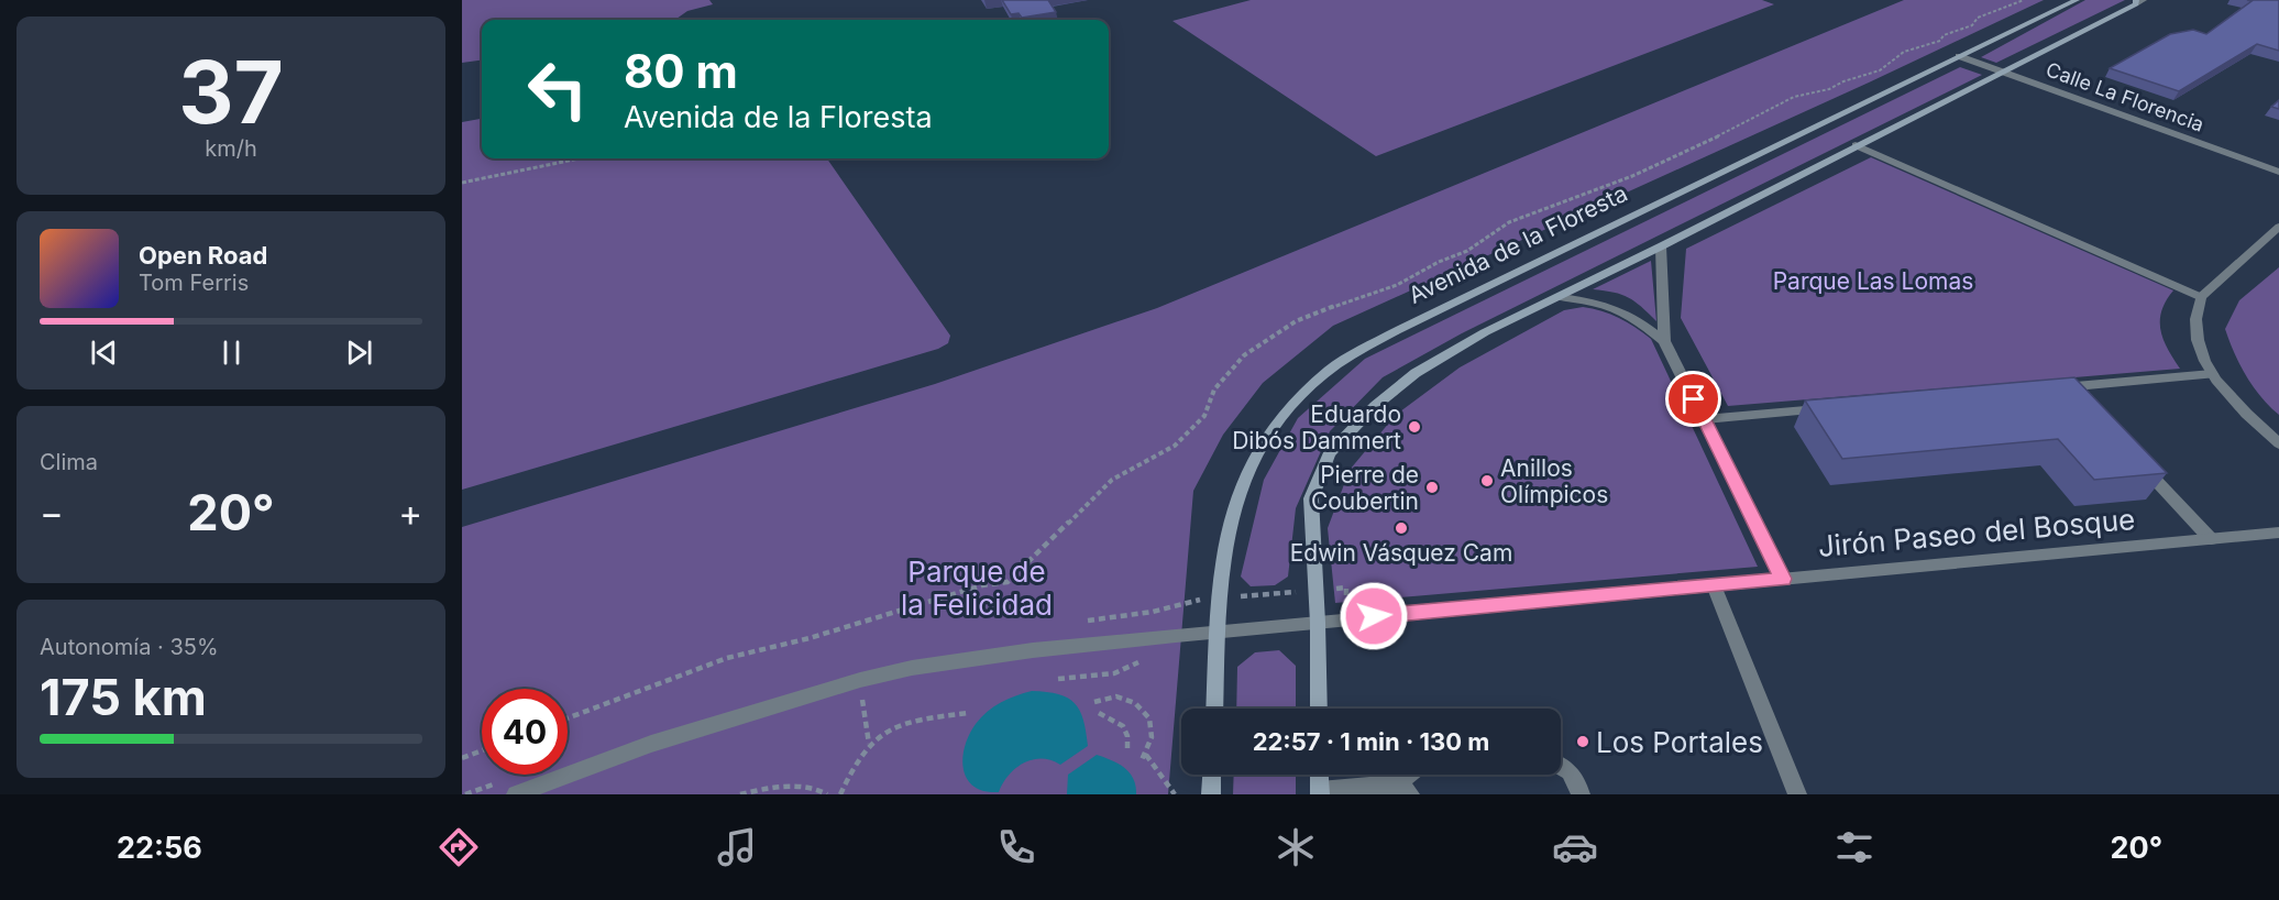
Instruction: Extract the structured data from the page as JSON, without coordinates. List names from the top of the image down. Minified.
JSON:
{"streets":{"main road":["Avenida de la Floresta"],"street":["Calle La Florencia","Jirón Paseo del Bosque"]},"crossings":[["Calle La Florencia","Avenida de la Floresta"],["Avenida de la Floresta","Jirón Paseo del Bosque"]],"parks":["Parque Las Lomas","Parque de la Felicidad"],"places":["Eduardo Dibós Dammert","Anillos Olímpicos","Pierre de Coubertin","Edwin Vásquez Cam","Los Portales"],"page":{"tile":[["37","km/h"],"Clima",["Autonomía · 35%","175 km"]],"turn":["80 m","Avenida de la Floresta"],"song":["Open Road","Tom Ferris"],"heat":["−","20°","+"],"limit":"40","trip":"22:57 · 1 min · 130 m","tabs":["22:56","20°"]}}
